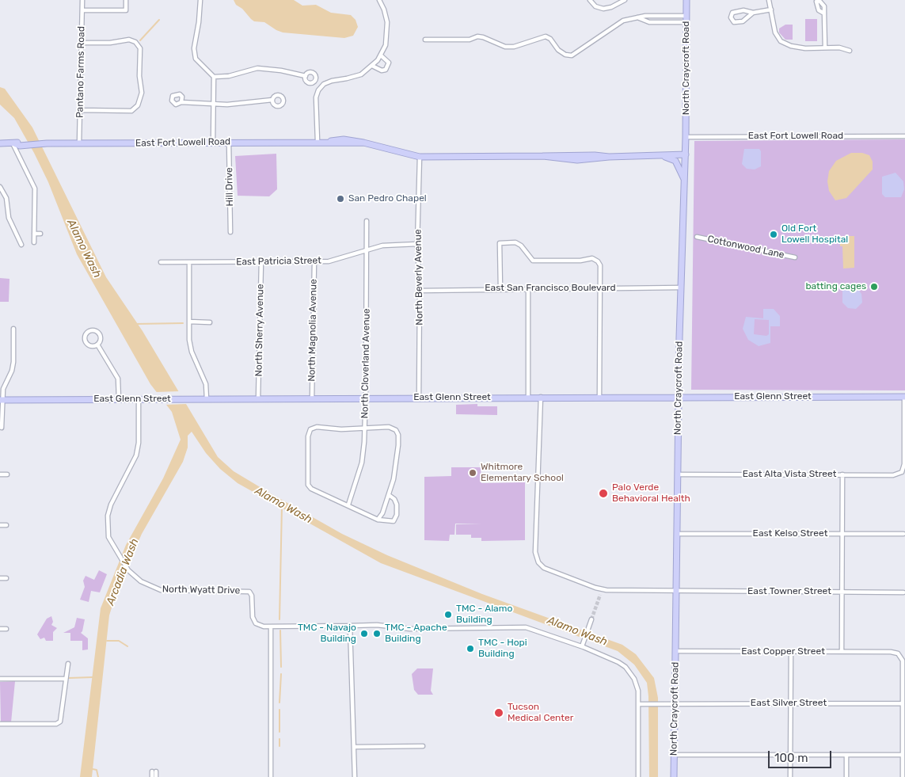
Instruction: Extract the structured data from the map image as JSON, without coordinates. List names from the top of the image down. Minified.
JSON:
{"streets":{"street":["North Craycroft Road","Pantano Farms Road","East Fort Lowell Road","Hill Drive","Cottonwood Lane","East Patricia Street","North Beverly Avenue","East San Francisco Boulevard","North Sherry Avenue","North Magnolia Avenue","North Cloverland Avenue","East Glenn Street","East Alta Vista Street","East Kelso Street","North Wyatt Drive","East Towner Street","East Copper Street","East Silver Street"]},"crossings":[["North Craycroft Road","East Fort Lowell Road"],["North Craycroft Road","East San Francisco Boulevard"],["North Craycroft Road","East Glenn Street"],["North Craycroft Road","East Alta Vista Street"],["North Craycroft Road","East Kelso Street"],["North Craycroft Road","East Towner Street"],["North Craycroft Road","East Copper Street"],["North Craycroft Road","East Silver Street"],["Pantano Farms Road","East Fort Lowell Road"],["East Fort Lowell Road","Hill Drive"],["East Fort Lowell Road","North Beverly Avenue"],["East Patricia Street","North Beverly Avenue"],["East Patricia Street","North Sherry Avenue"],["East Patricia Street","North Magnolia Avenue"],["East Patricia Street","North Cloverland Avenue"],["North Beverly Avenue","East San Francisco Boulevard"],["North Beverly Avenue","East Glenn Street"],["North Sherry Avenue","East Glenn Street"],["North Magnolia Avenue","East Glenn Street"],["North Cloverland Avenue","East Glenn Street"],["East Glenn Street","North Wyatt Drive"],["East Glenn Street","East Towner Street"],["North Wyatt Drive","East Silver Street"]],"water":["Alamo Wash","Arcadia Wash"],"places":["San Pedro Chapel","Old Fort Lowell Hospital","batting cages","Whitmore Elementary School","Palo Verde Behavioral Health","TMC - Alamo Building","TMC - Navajo Building","TMC - Apache Building","TMC - Hopi Building","Tucson Medical Center"],"scale_bar":"100 m"}
